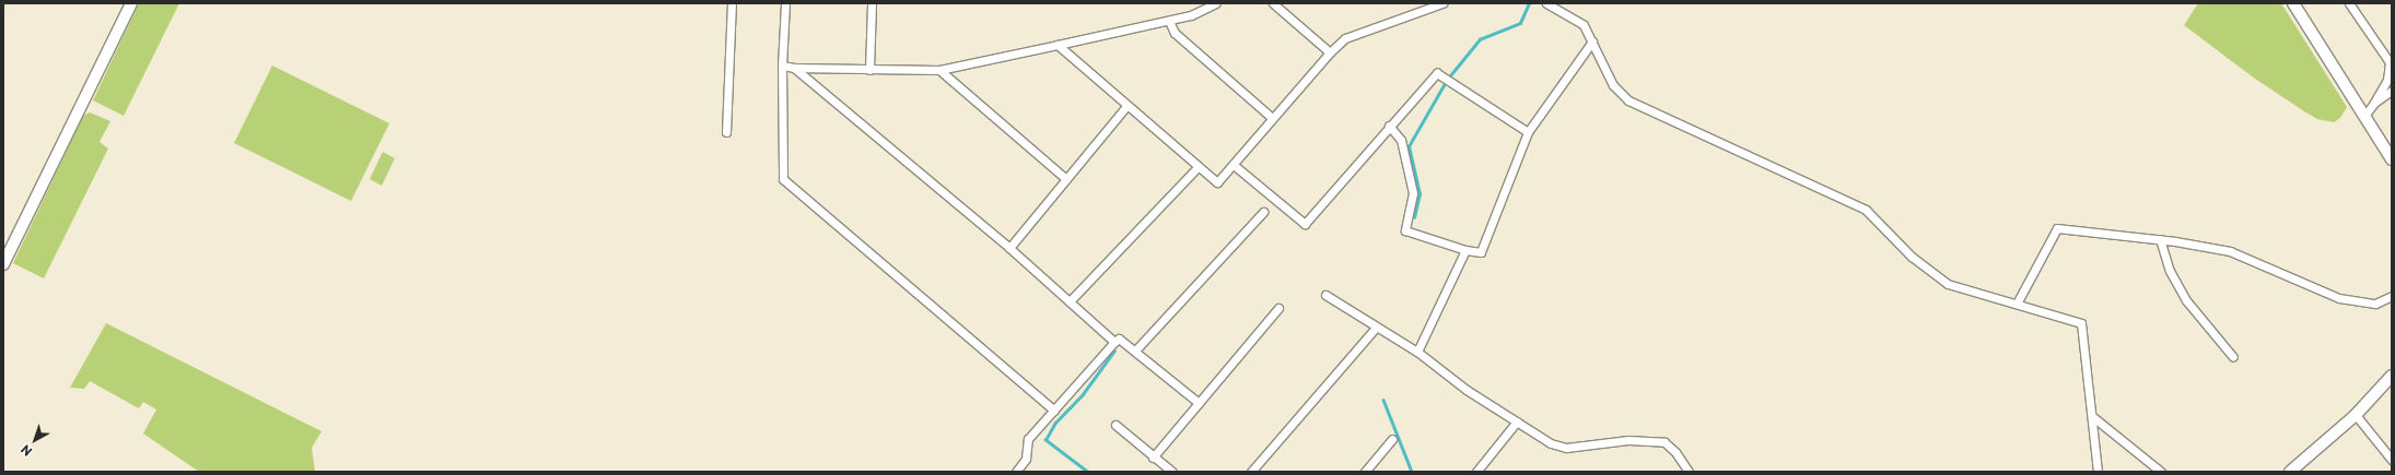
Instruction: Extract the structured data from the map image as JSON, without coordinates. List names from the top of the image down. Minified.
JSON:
{"north":"bottom left"}
